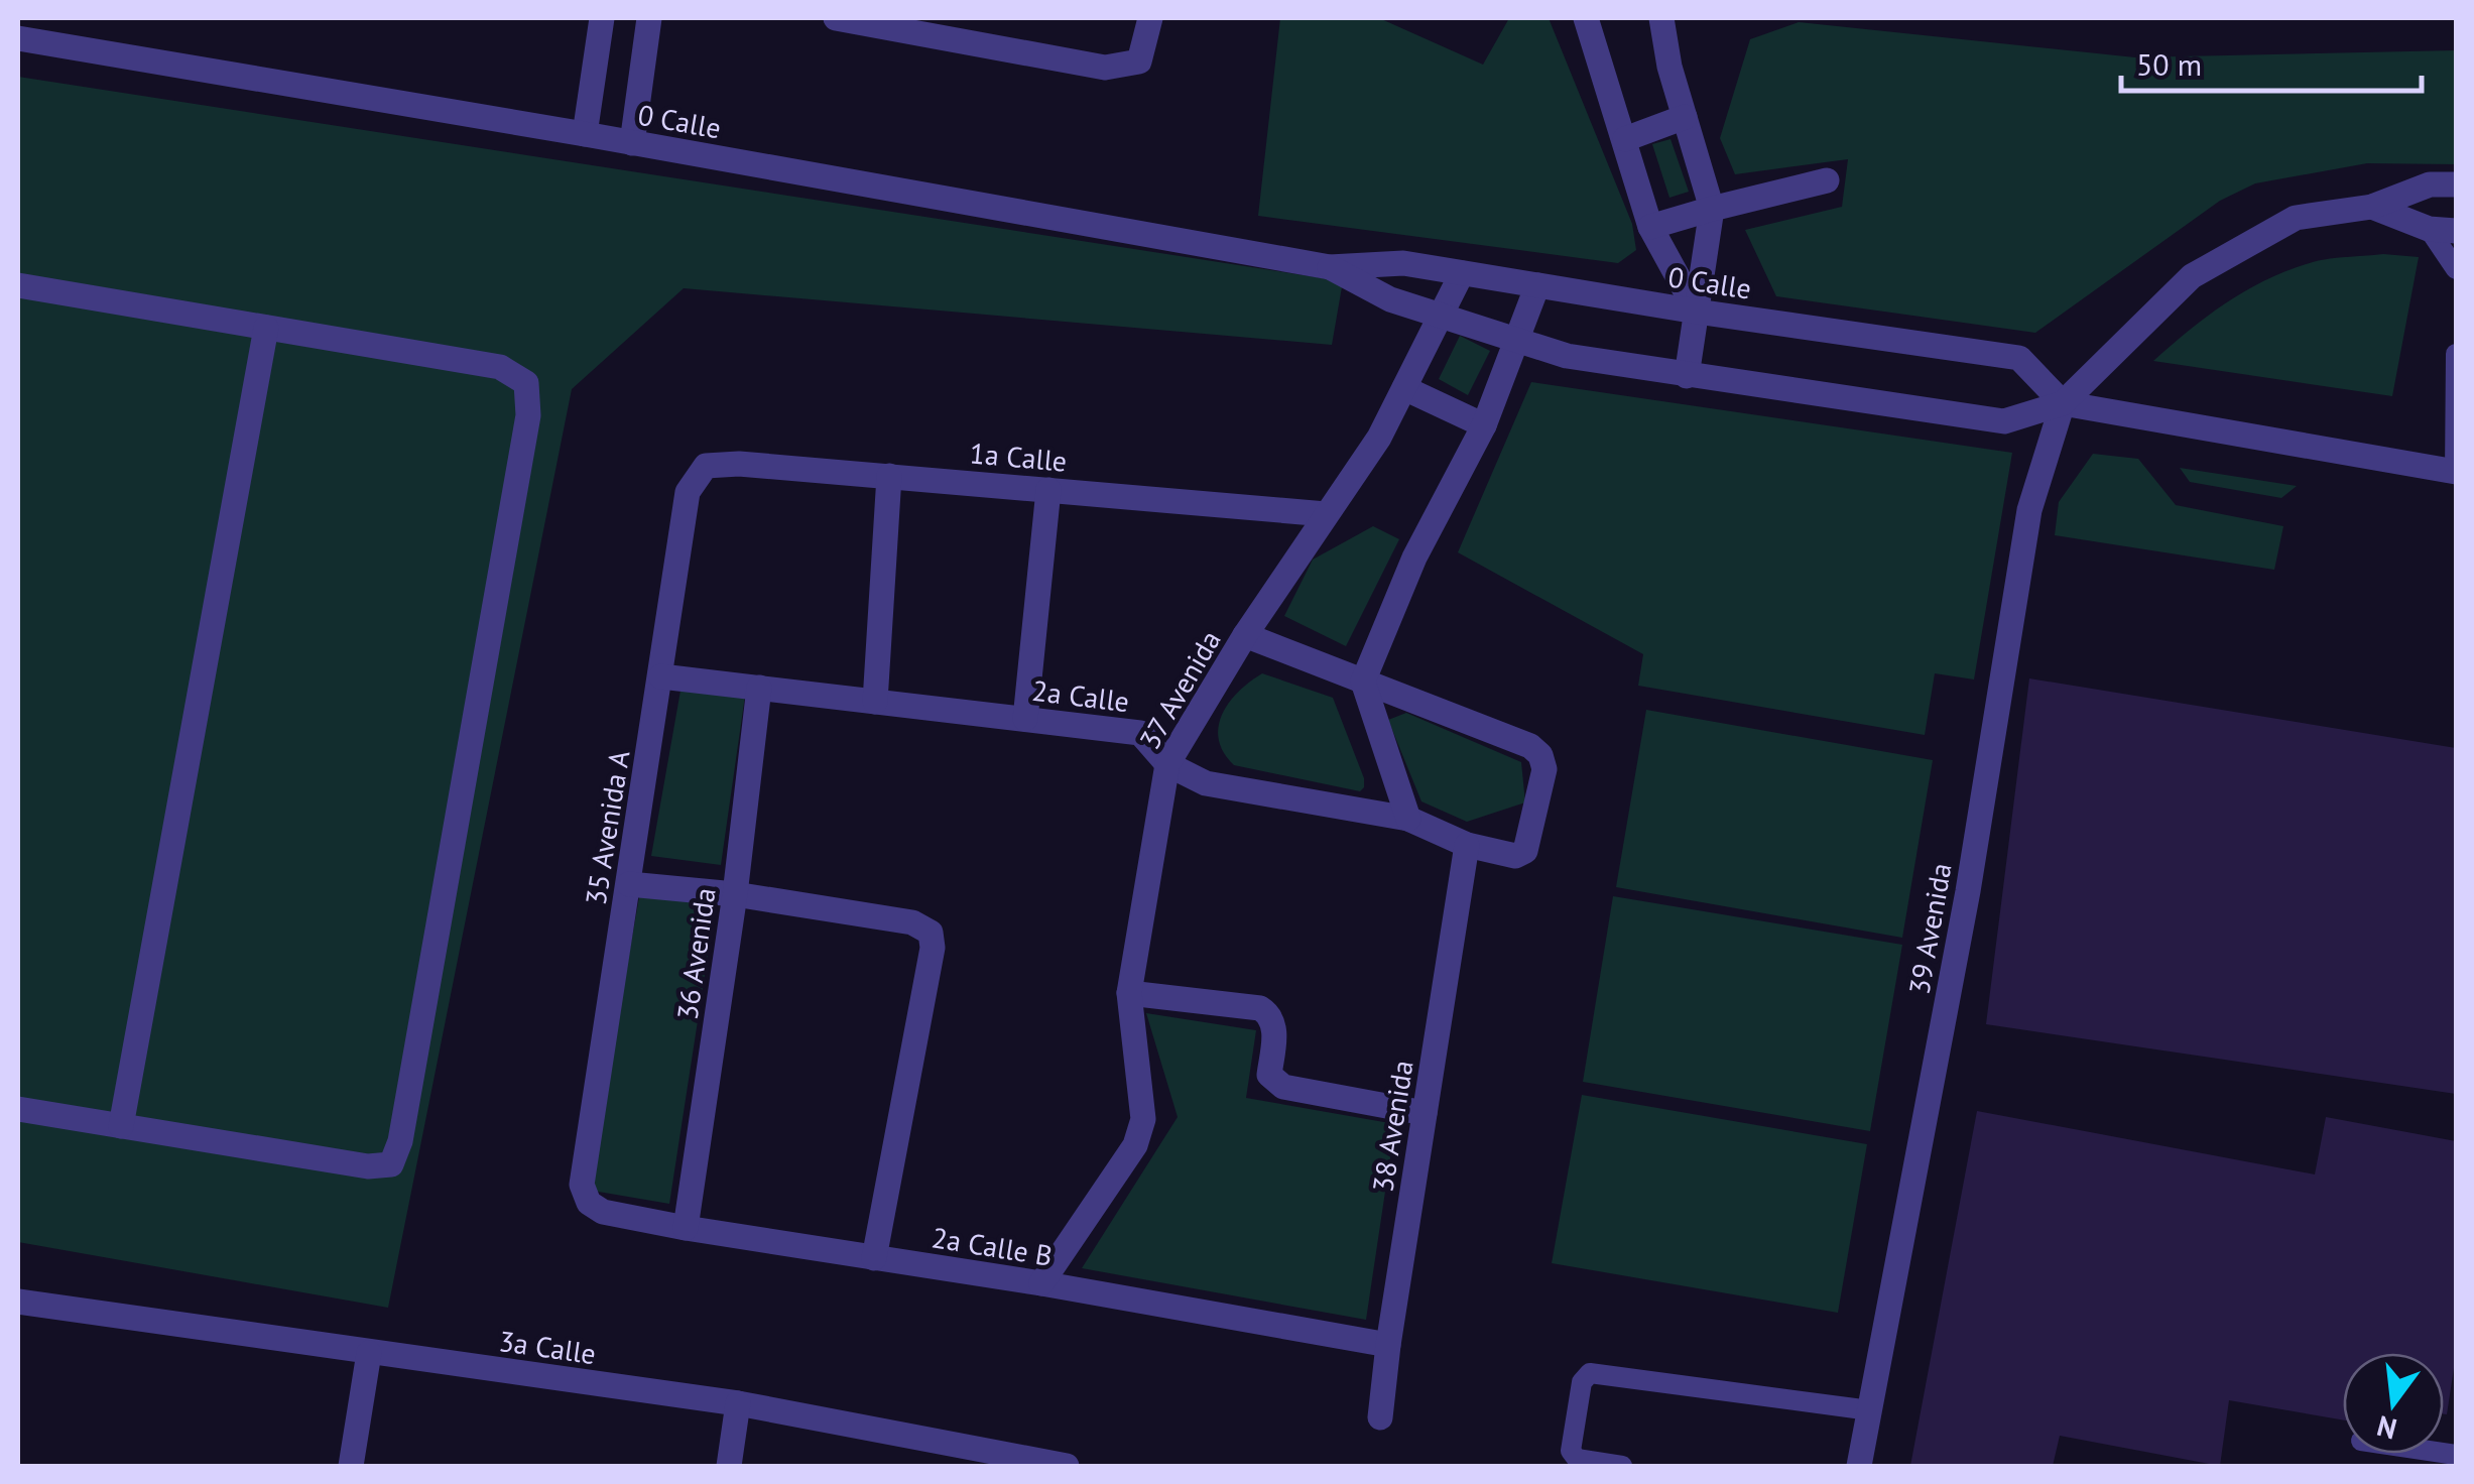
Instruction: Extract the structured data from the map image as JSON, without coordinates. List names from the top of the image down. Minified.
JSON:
{"streets":{"street":["0 Calle","1a Calle","37 Avenida","2a Calle","35 Avenida A","39 Avenida","36 Avenida","38 Avenida","2a Calle B","3a Calle"]},"crossings":[["0 Calle","37 Avenida"],["0 Calle","39 Avenida"],["1a Calle","37 Avenida"],["1a Calle","35 Avenida A"],["37 Avenida","2a Calle"],["37 Avenida","2a Calle B"],["2a Calle","35 Avenida A"],["2a Calle","36 Avenida"],["2a Calle","38 Avenida"],["35 Avenida A","2a Calle B"],["36 Avenida","2a Calle B"],["38 Avenida","2a Calle B"]],"scale_bar":"50 m","north":"bottom"}
